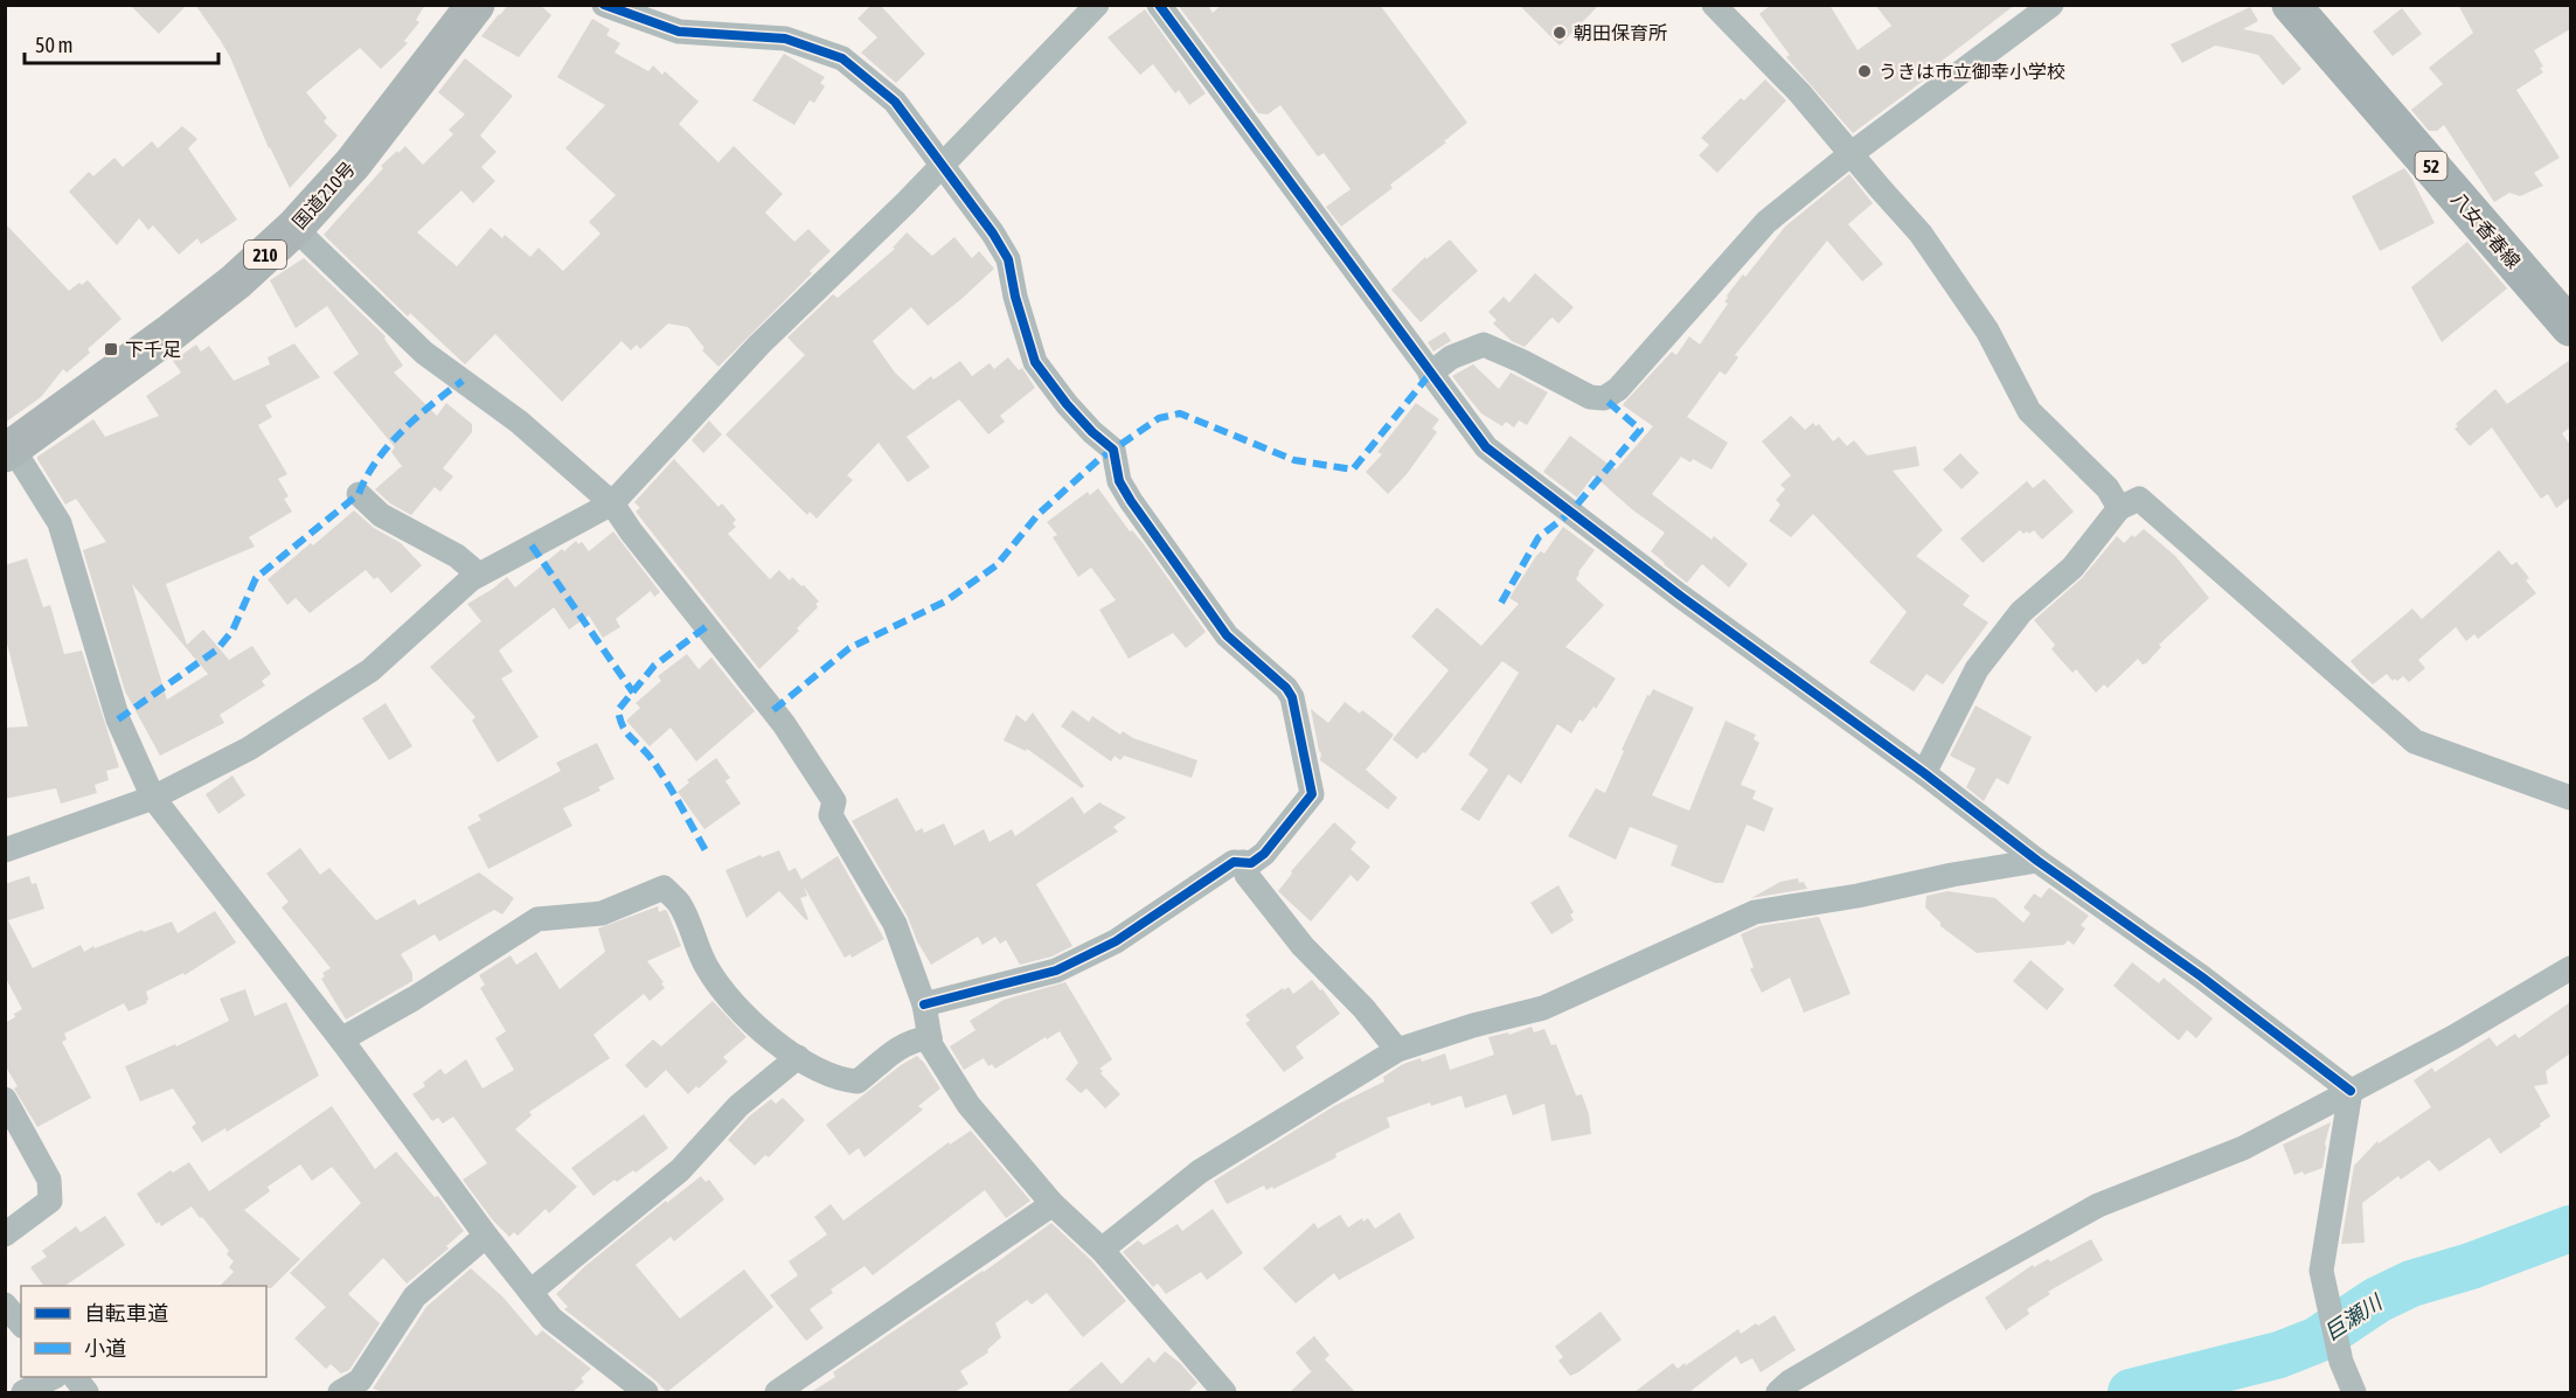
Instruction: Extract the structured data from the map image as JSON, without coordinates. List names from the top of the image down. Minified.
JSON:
{"streets":{"highway":["国道210号","210"],"main road":["52","八女香春線"]},"water":["巨瀬川"],"places":{"other":["朝田保育所","うきは市立御幸小学校"],"transit":["下千足"]},"legend":["自転車道","小道"],"scale_bar":"50 m"}
